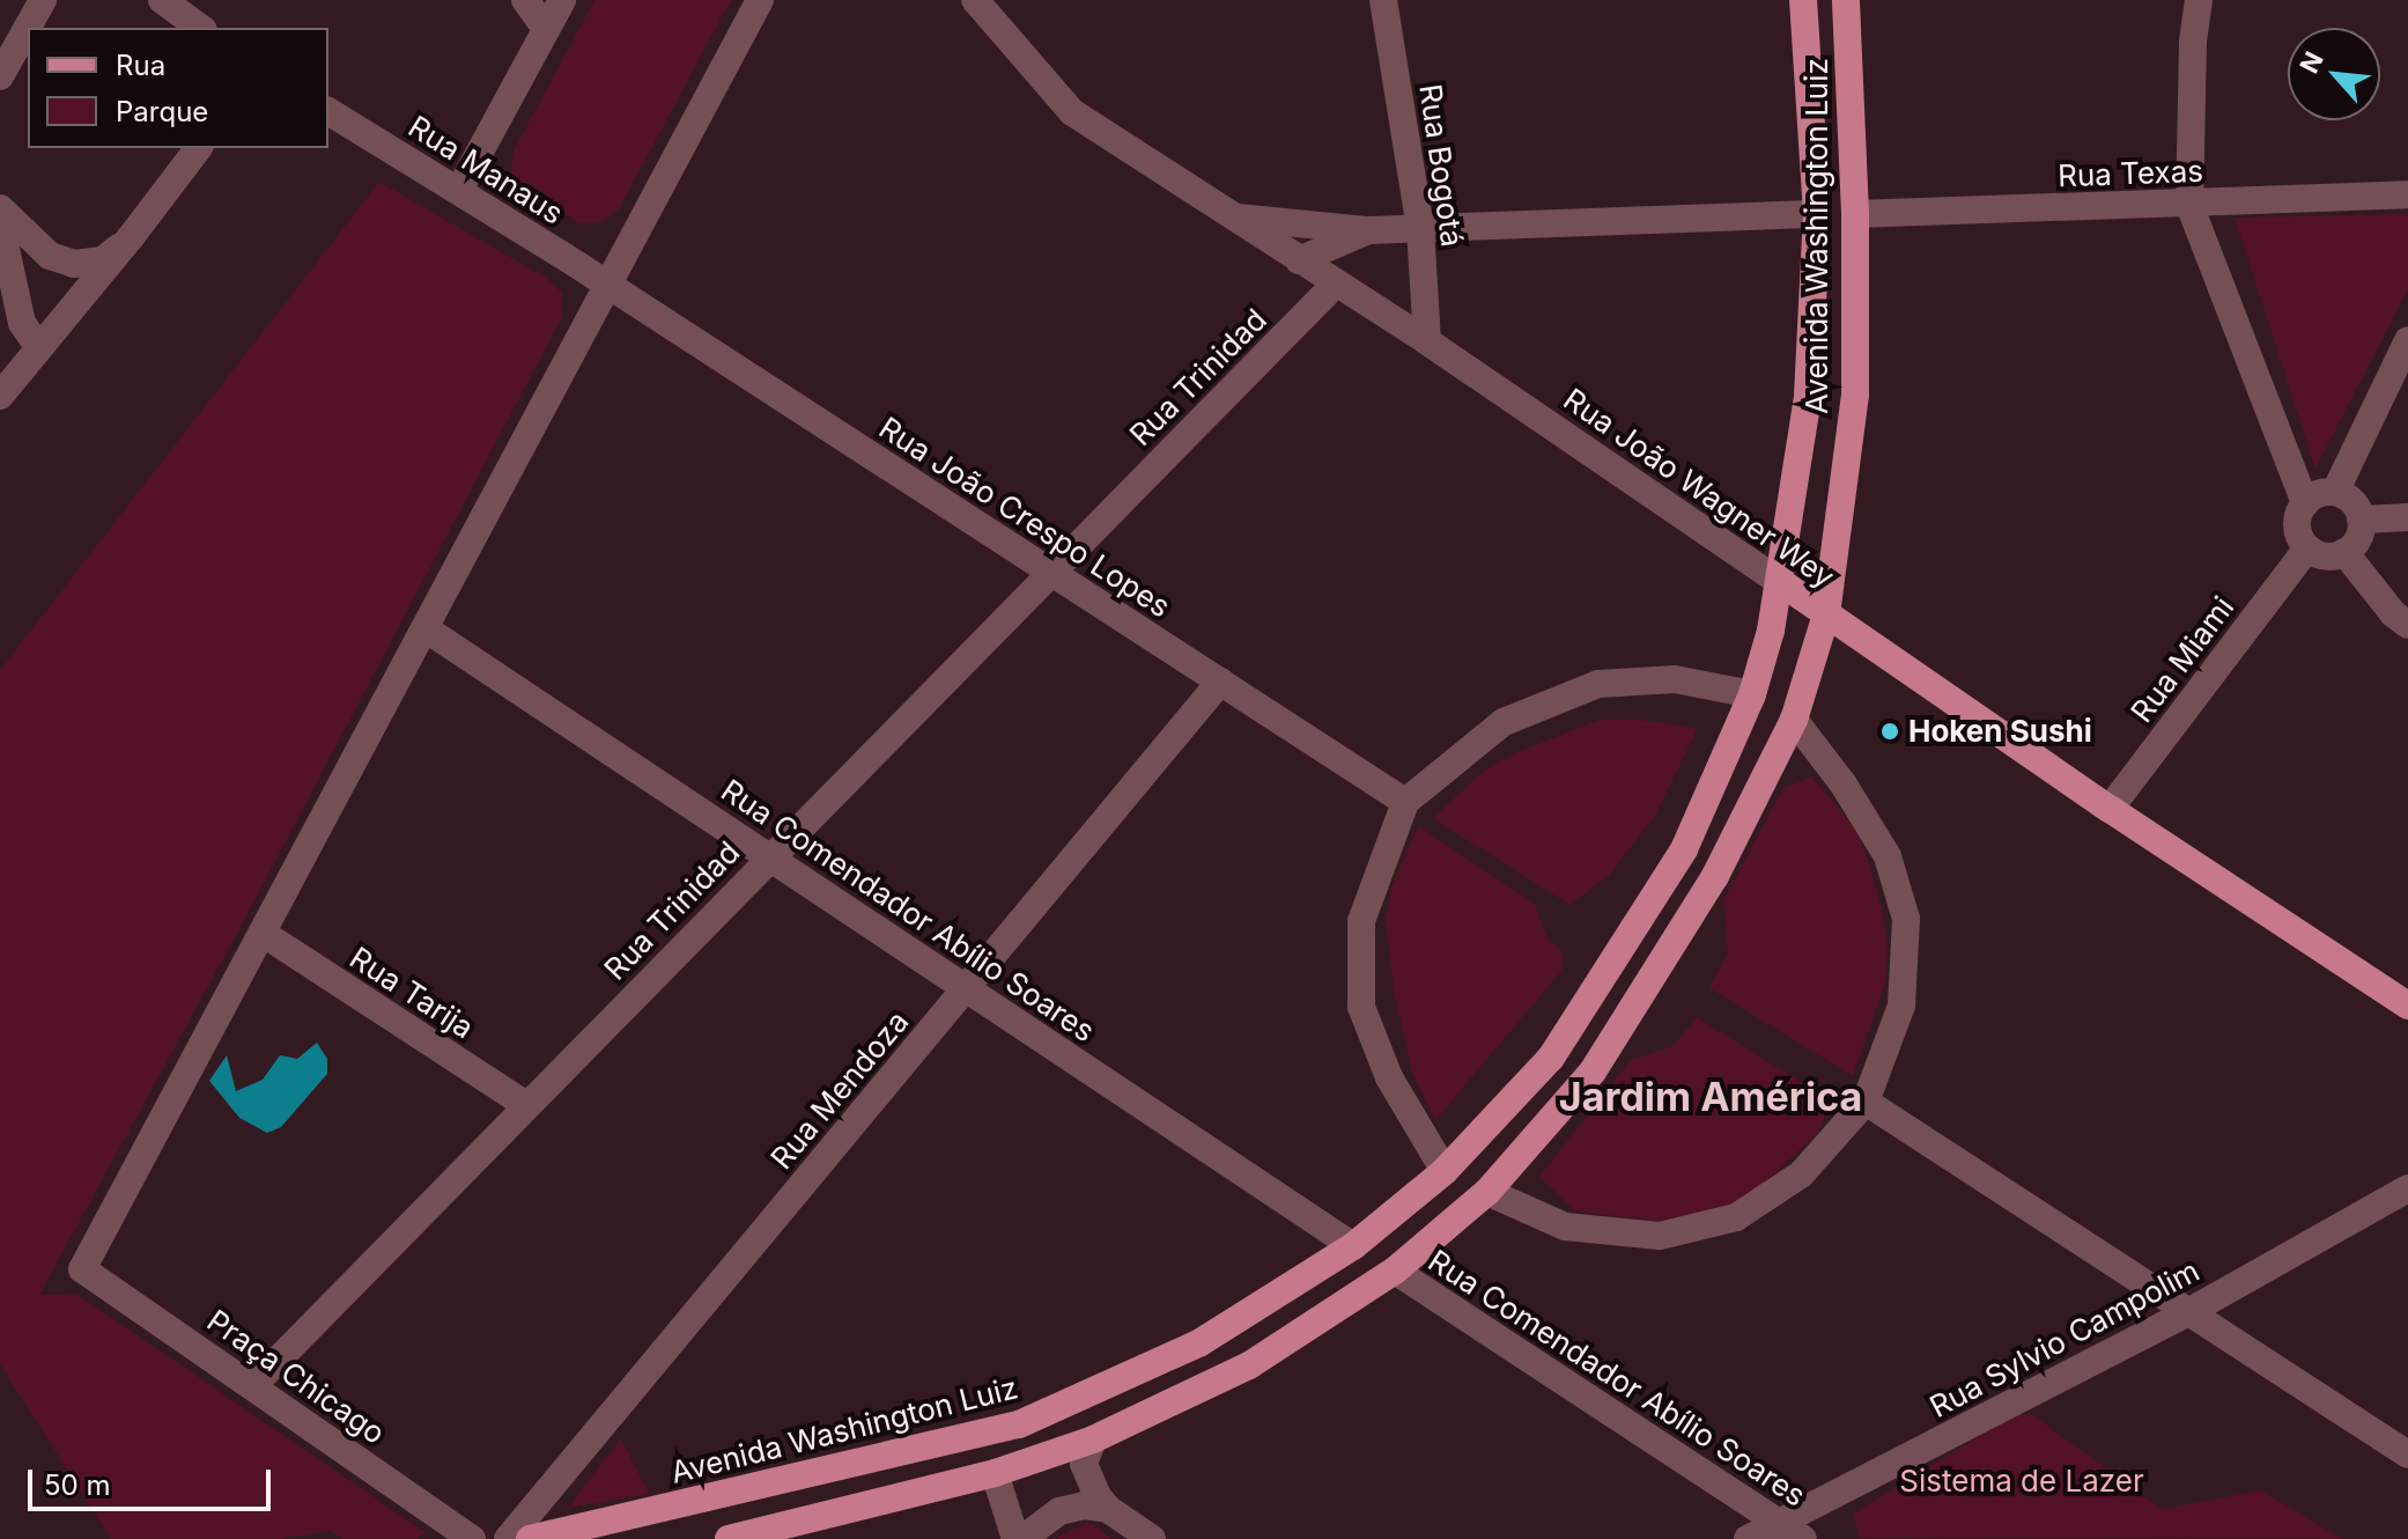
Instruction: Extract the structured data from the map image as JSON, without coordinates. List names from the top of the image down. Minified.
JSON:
{"streets":{"main road":["Avenida Washington Luiz","Rua João Wagner Wey"],"street":["Rua Bogotá","Rua Manaus","Rua Texas","Rua Trinidad","Rua João Crespo Lopes","Rua Miami","Rua Comendador Abílio Soares","Rua Tarija","Rua Mendoza","Rua Sylvio Campolim","Praça Chicago"]},"crossings":[["Rua Bogotá","Rua João Wagner Wey"],["Rua Manaus","Rua João Crespo Lopes"],["Rua Texas","Avenida Washington Luiz"],["Avenida Washington Luiz","Rua João Wagner Wey"],["Avenida Washington Luiz","Rua Comendador Abílio Soares"],["Rua Trinidad","Rua João Wagner Wey"],["Rua Trinidad","Rua João Crespo Lopes"],["Rua Trinidad","Rua Comendador Abílio Soares"],["Rua Trinidad","Rua Tarija"],["Rua Trinidad","Praça Chicago"],["Rua João Wagner Wey","Rua Miami"],["Rua João Crespo Lopes","Rua Mendoza"],["Rua Comendador Abílio Soares","Rua Mendoza"],["Rua Comendador Abílio Soares","Rua Sylvio Campolim"],["Rua Tarija","Praça Chicago"]],"districts":["Jardim América"],"parks":["Sistema de Lazer"],"places":["Hoken Sushi"],"legend":["Rua","Parque"],"scale_bar":"50 m","north":"top left"}
